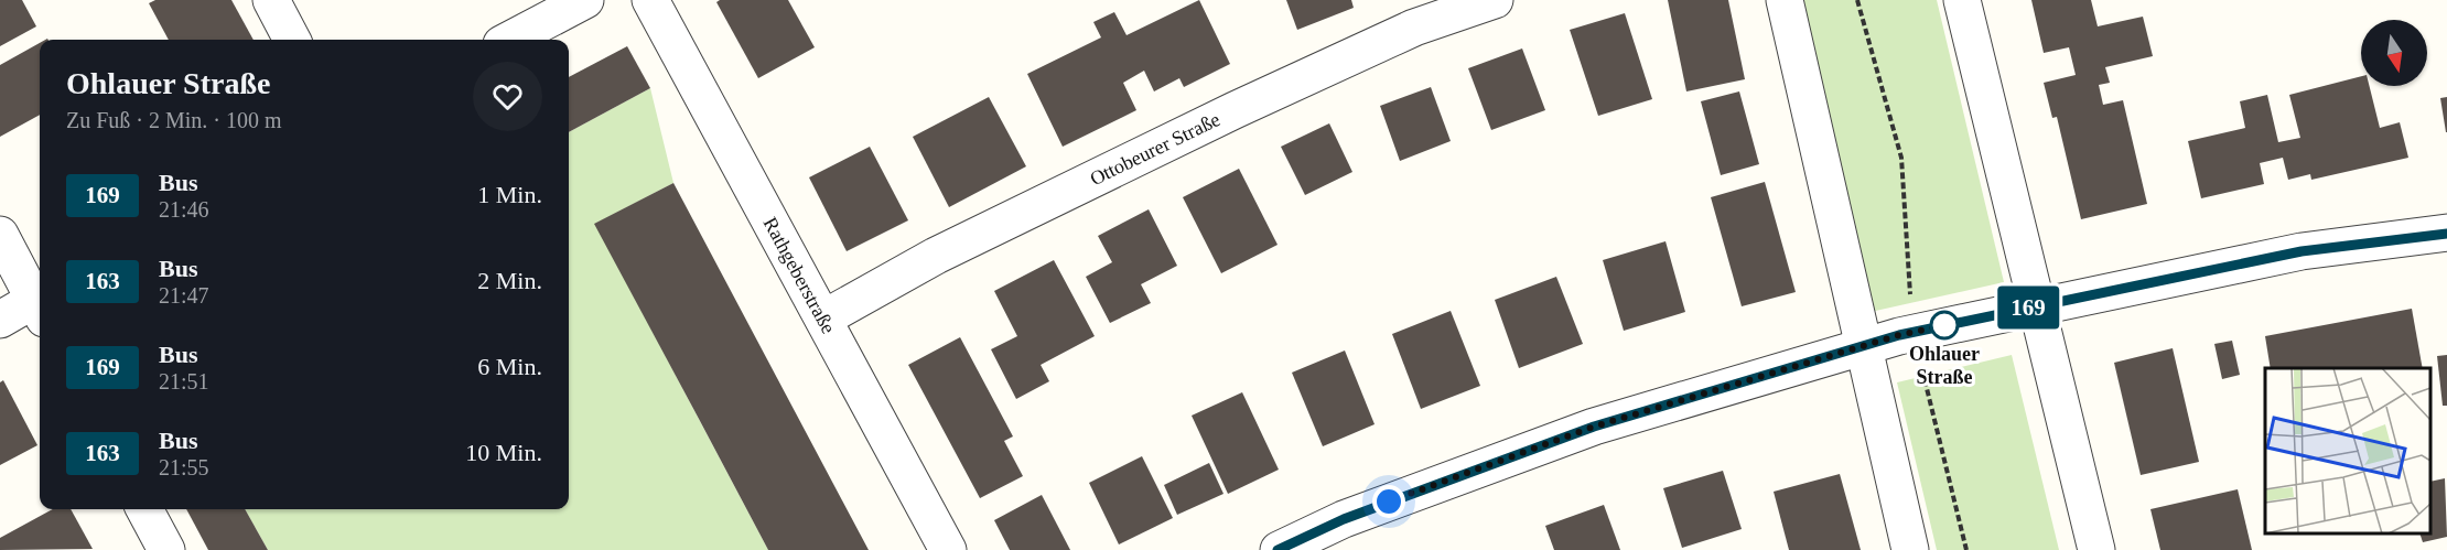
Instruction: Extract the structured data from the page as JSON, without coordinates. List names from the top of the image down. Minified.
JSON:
{"streets":{"street":["Ottobeurer Straße","Rathgeberstraße"]},"crossings":[["Ottobeurer Straße","Rathgeberstraße"]],"places":["Ohlauer Straße"],"lines":["bus line 169"],"north":"bottom","page":{"on_map":"169","heading":["Ohlauer Straße","Zu Fuß · 2 Min. · 100 m"],"list":[{"mark":"169","name":"Bus","note":"21:46","value":"1 Min."},{"mark":"163","name":"Bus","note":"21:47","value":"2 Min."},{"mark":"169","name":"Bus","note":"21:51","value":"6 Min."},{"mark":"163","name":"Bus","note":"21:55","value":"10 Min."}]}}
